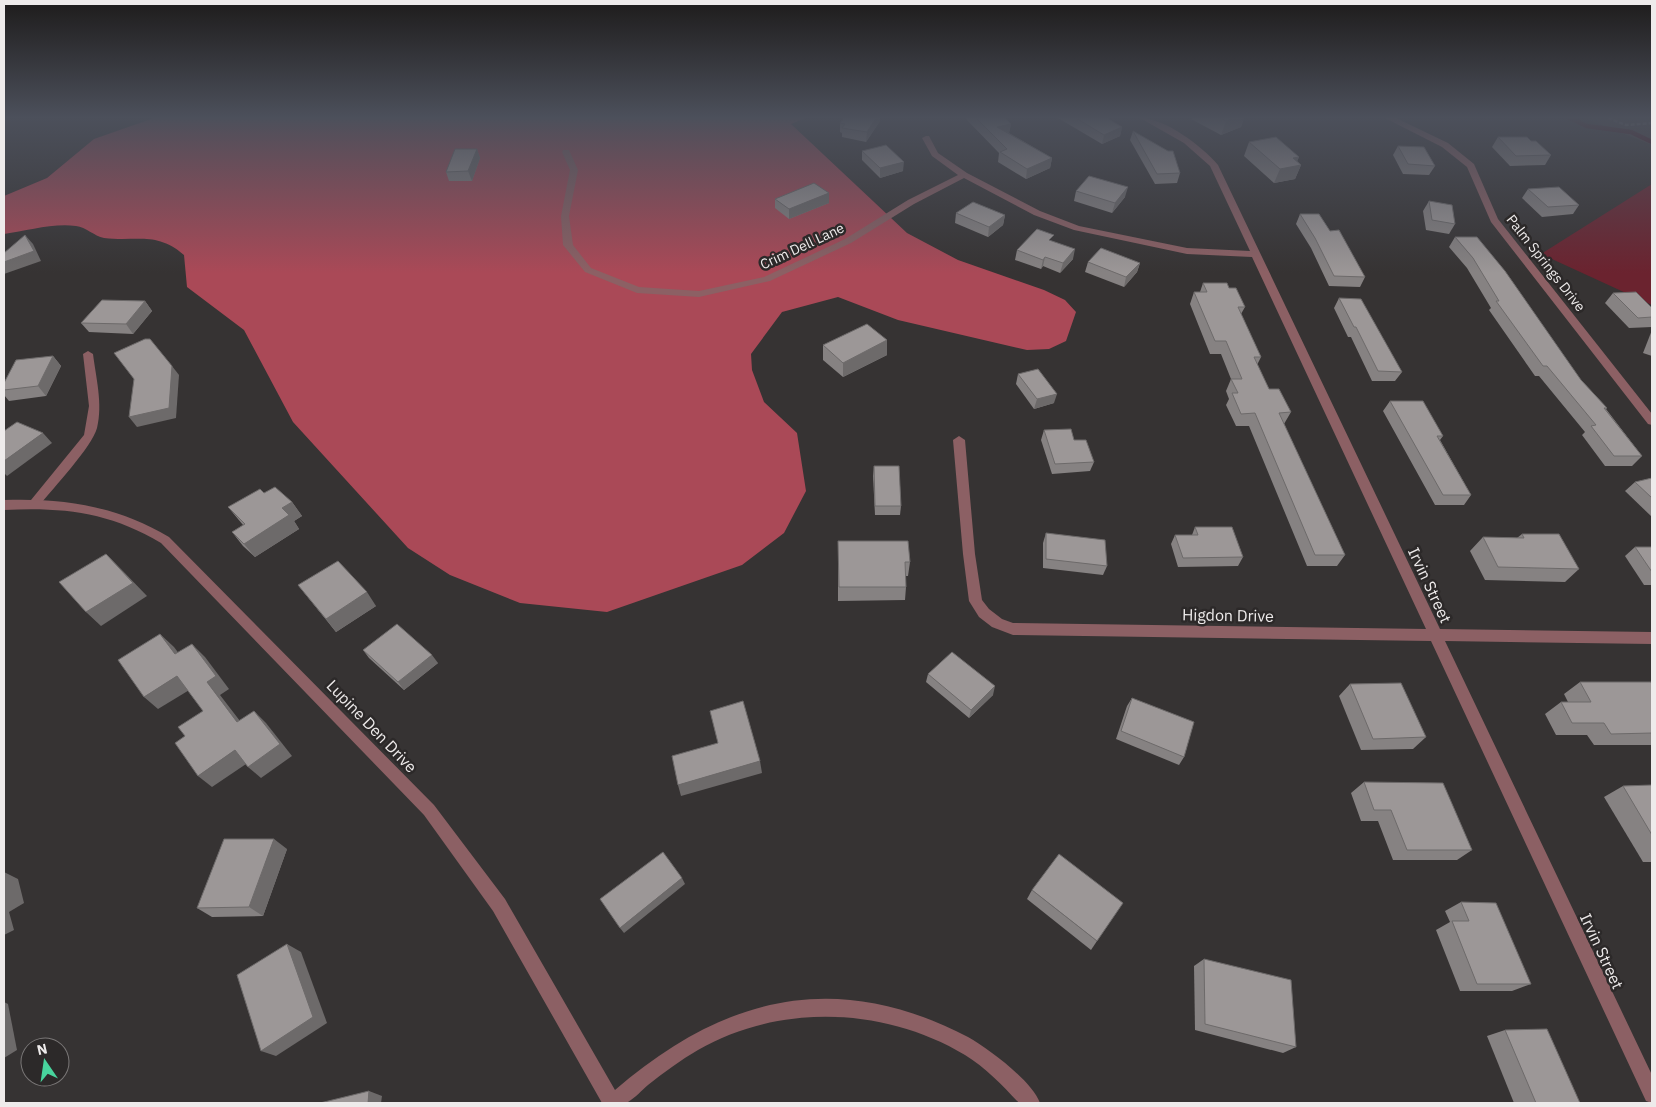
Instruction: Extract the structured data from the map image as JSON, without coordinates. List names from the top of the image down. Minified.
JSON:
{"streets":{"street":["Crim Dell Lane","Palm Springs Drive","Irvin Street","Higdon Drive","Lupine Den Drive"]},"crossings":[["Irvin Street","Higdon Drive"]],"north":"top"}
